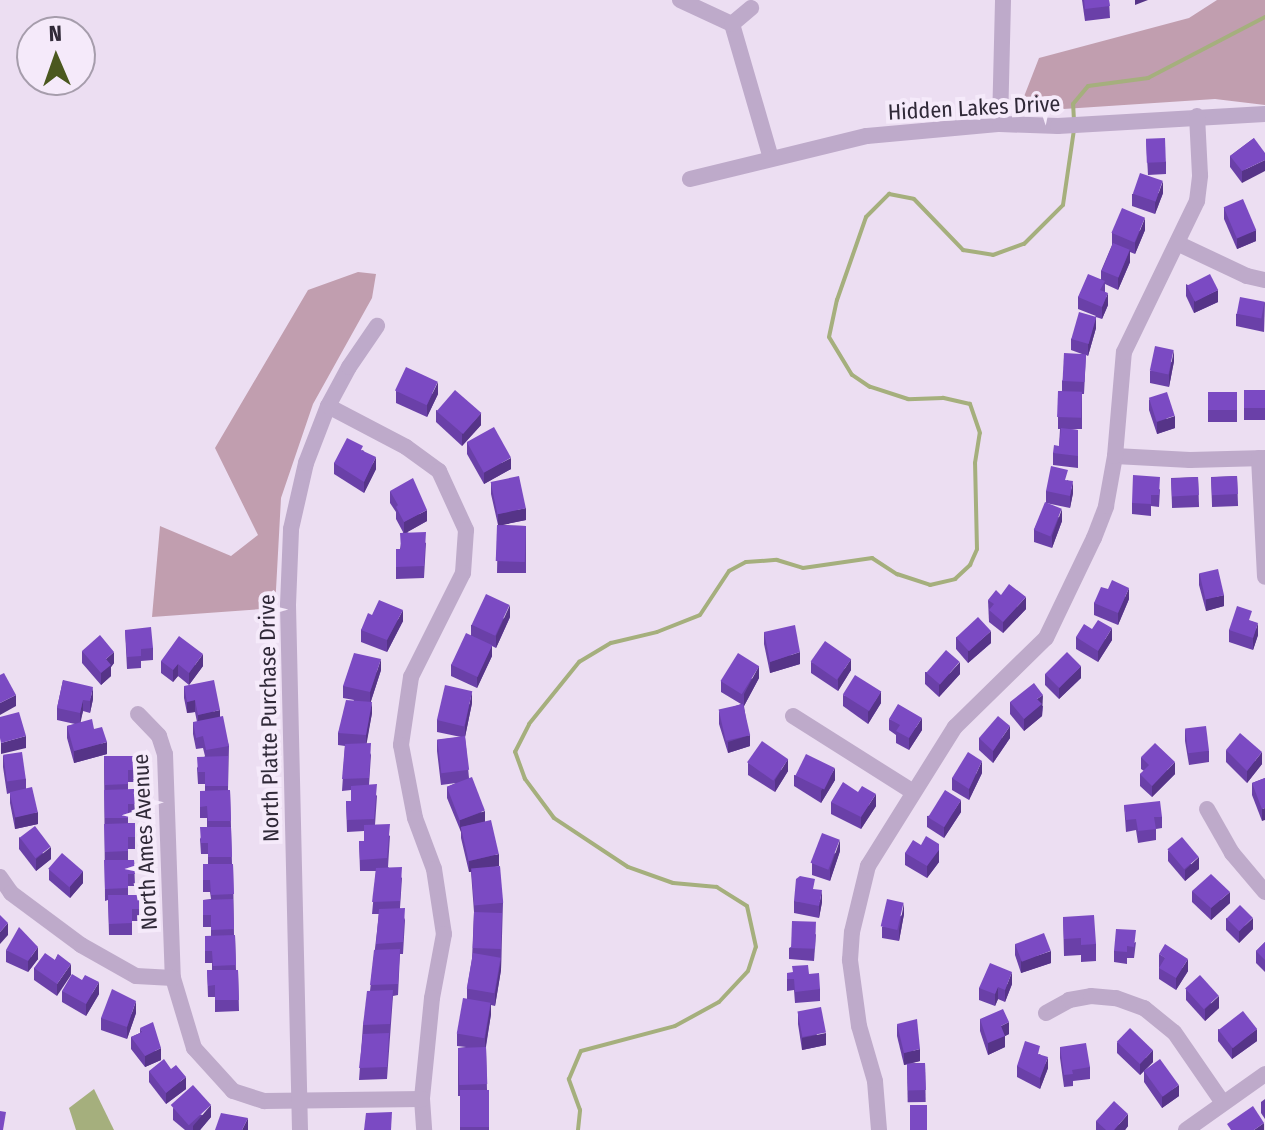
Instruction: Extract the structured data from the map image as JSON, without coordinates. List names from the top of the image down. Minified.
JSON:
{"streets":{"street":["Hidden Lakes Drive","North Platte Purchase Drive","North Ames Avenue"]},"crossings":[["North Platte Purchase Drive","North Ames Avenue"]],"north":"top"}
